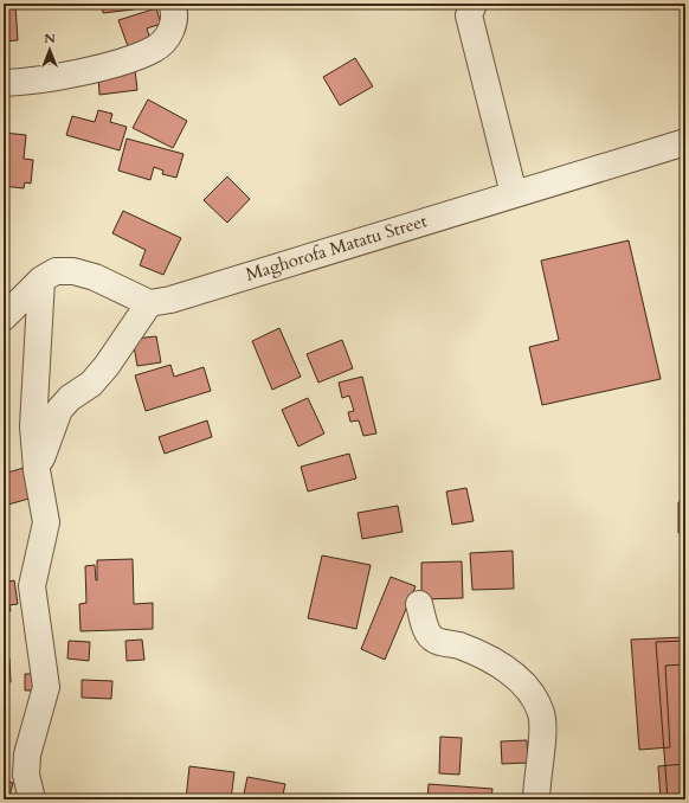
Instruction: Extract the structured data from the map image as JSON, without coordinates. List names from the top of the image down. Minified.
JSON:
{"streets":{"street":["Maghorofa Matatu Street"]},"north":"top"}
